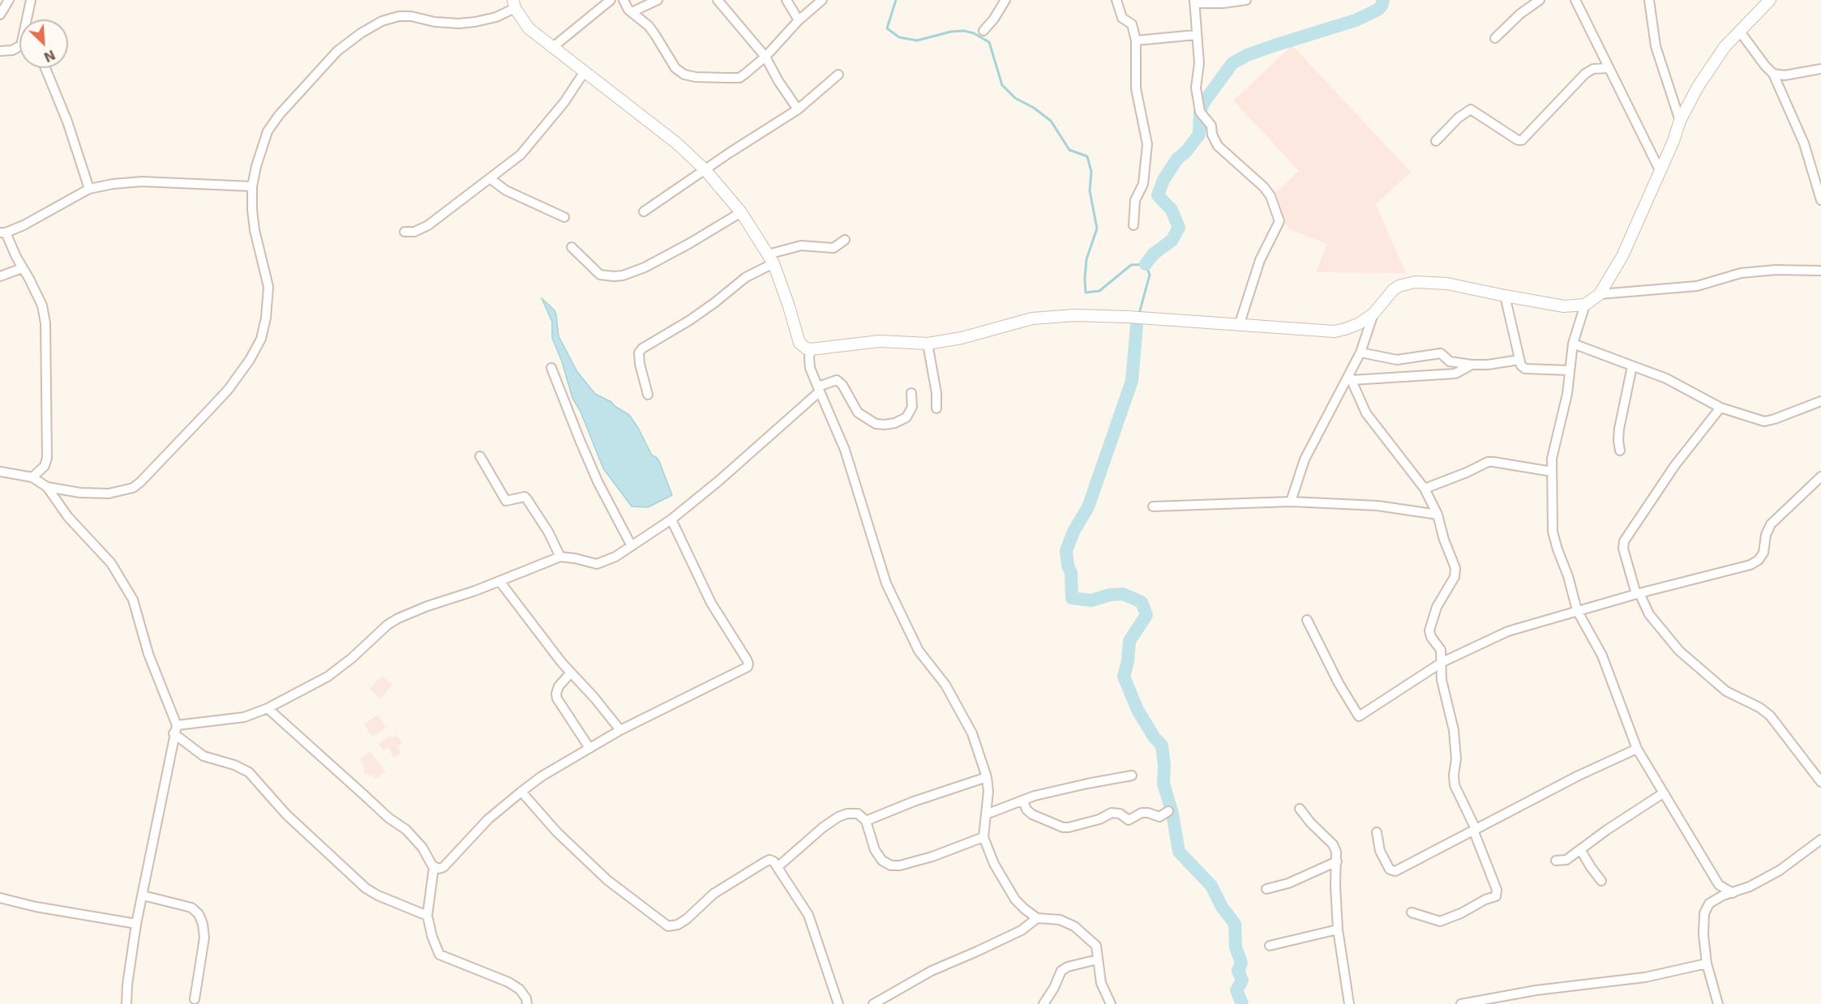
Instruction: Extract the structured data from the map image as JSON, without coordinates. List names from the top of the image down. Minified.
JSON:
{"north":"bottom right"}
